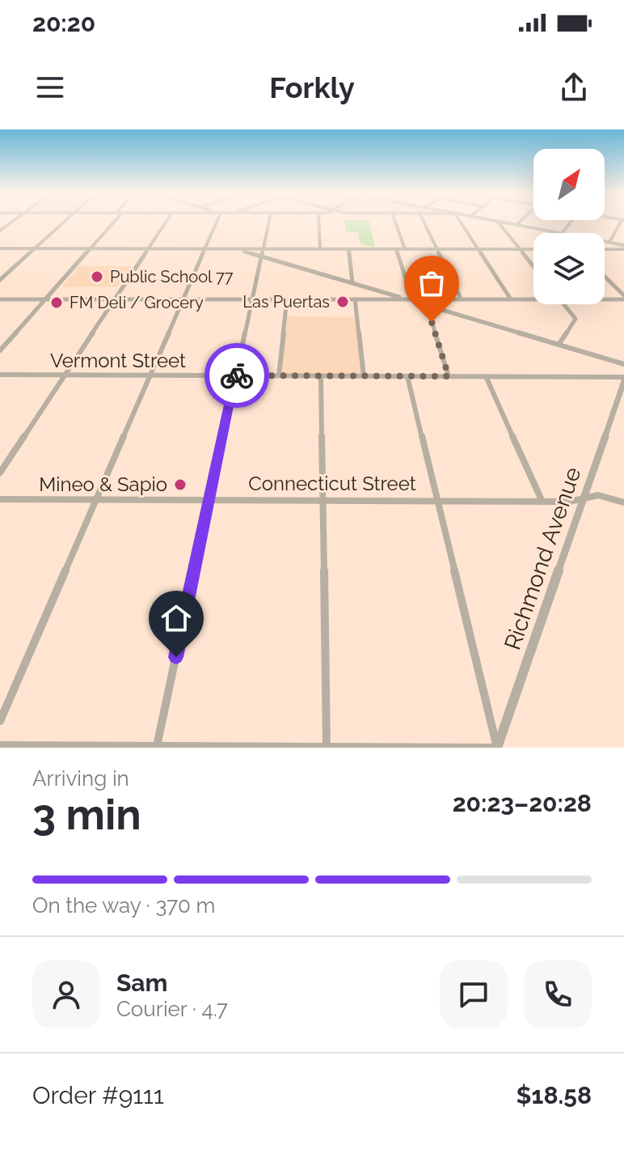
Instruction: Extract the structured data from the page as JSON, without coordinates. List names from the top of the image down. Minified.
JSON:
{"streets":{"street":["Vermont Street","Connecticut Street","Richmond Avenue"]},"crossings":[["Vermont Street","Richmond Avenue"],["Connecticut Street","Richmond Avenue"]],"places":["Public School 77","Las Puertas","FM Deli / Grocery","Mineo & Sapio"],"north":"top right","page":{"status":"20:20","header":"Forkly","heading":["3 min","Arriving in","20:23–20:28"],"panel":["Sam","Courier · 4.7","Order #9111","$18.58"],"bar":"On the way · 370 m"}}
